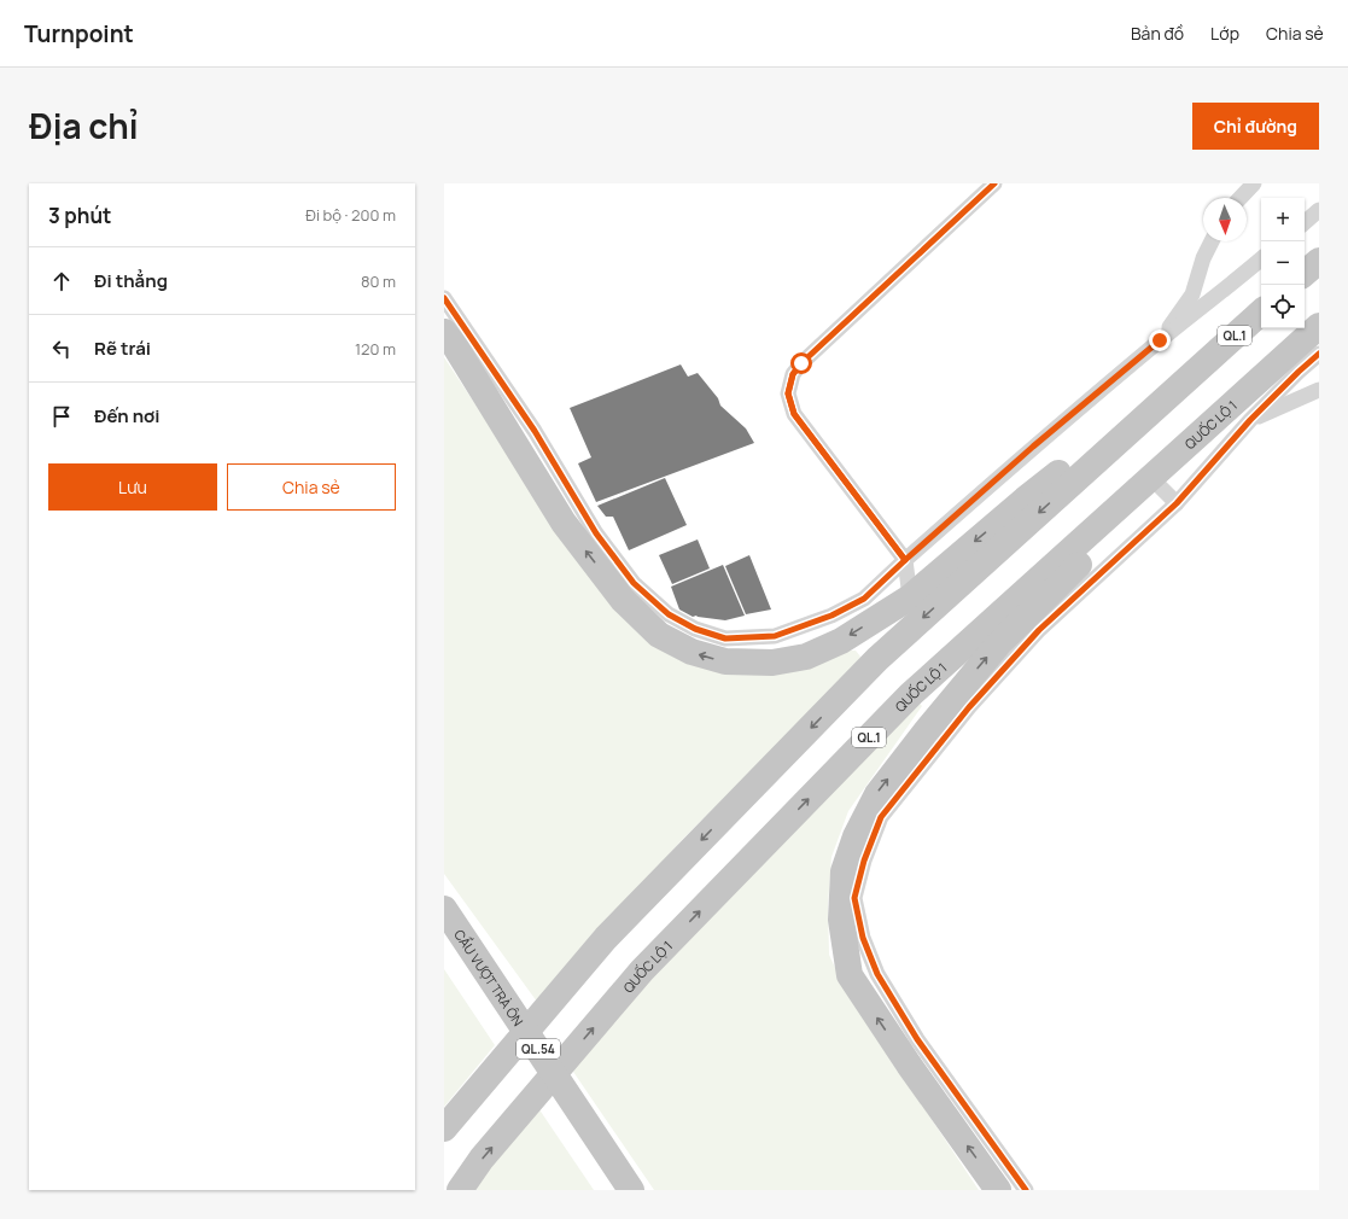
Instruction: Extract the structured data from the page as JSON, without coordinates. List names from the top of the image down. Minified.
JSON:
{"streets":{"highway":["QL.1","QUỐC LỘ 1","CẦU VƯỢT TRÀ ÔN","QL.54"]},"north":"bottom","page":{"header":"Turnpoint","nav":["Bản đồ","Lớp","Chia sẻ"],"title":"Địa chỉ","buttons":["Chỉ đường",["Lưu","Chia sẻ"]],"heading":["3 phút","Đi bộ · 200 m"],"map_buttons":["+","−"],"list":[["Đi thẳng","80 m"],["Rẽ trái","120 m"],"Đến nơi"]}}
